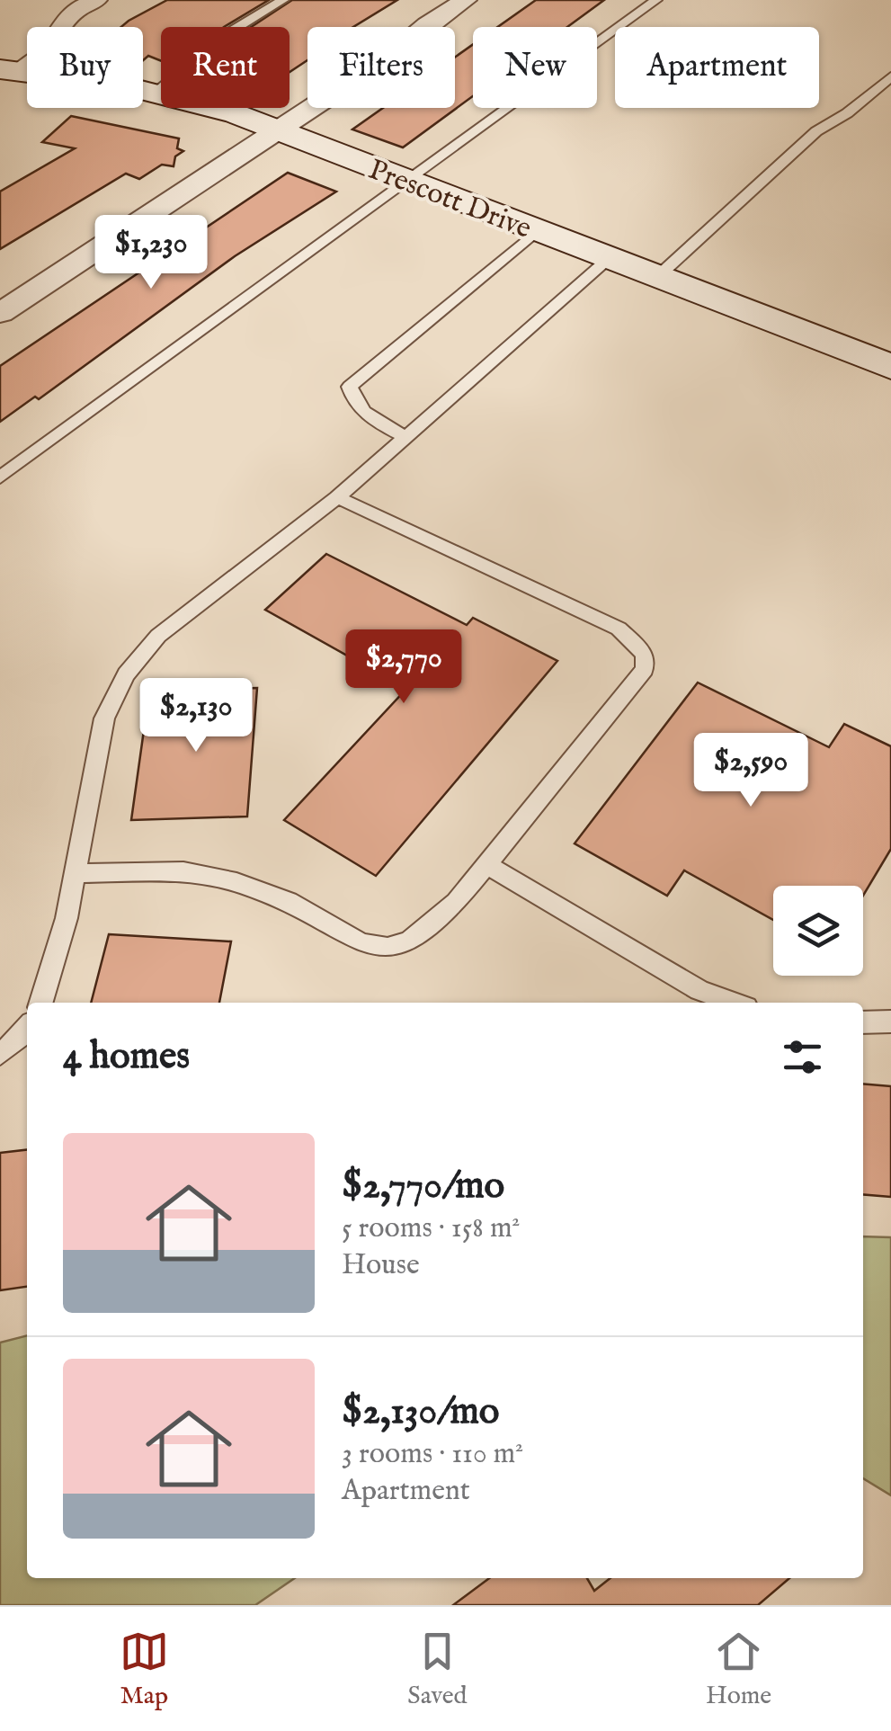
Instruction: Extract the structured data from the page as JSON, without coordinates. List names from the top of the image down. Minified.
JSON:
{"streets":{"street":["Prescott Drive"]},"page":{"chip":["Buy","Rent","Filters","New","Apartment"],"price":["$1,230","$2,770","$2,130","$2,590"],"heading":"4 homes","list":[{"name":"$2,770/mo","note":"5 rooms · 158 m² · House"},{"name":"$2,130/mo","note":"3 rooms · 110 m² · Apartment"}],"tabs":["Map","Saved","Home"]}}
